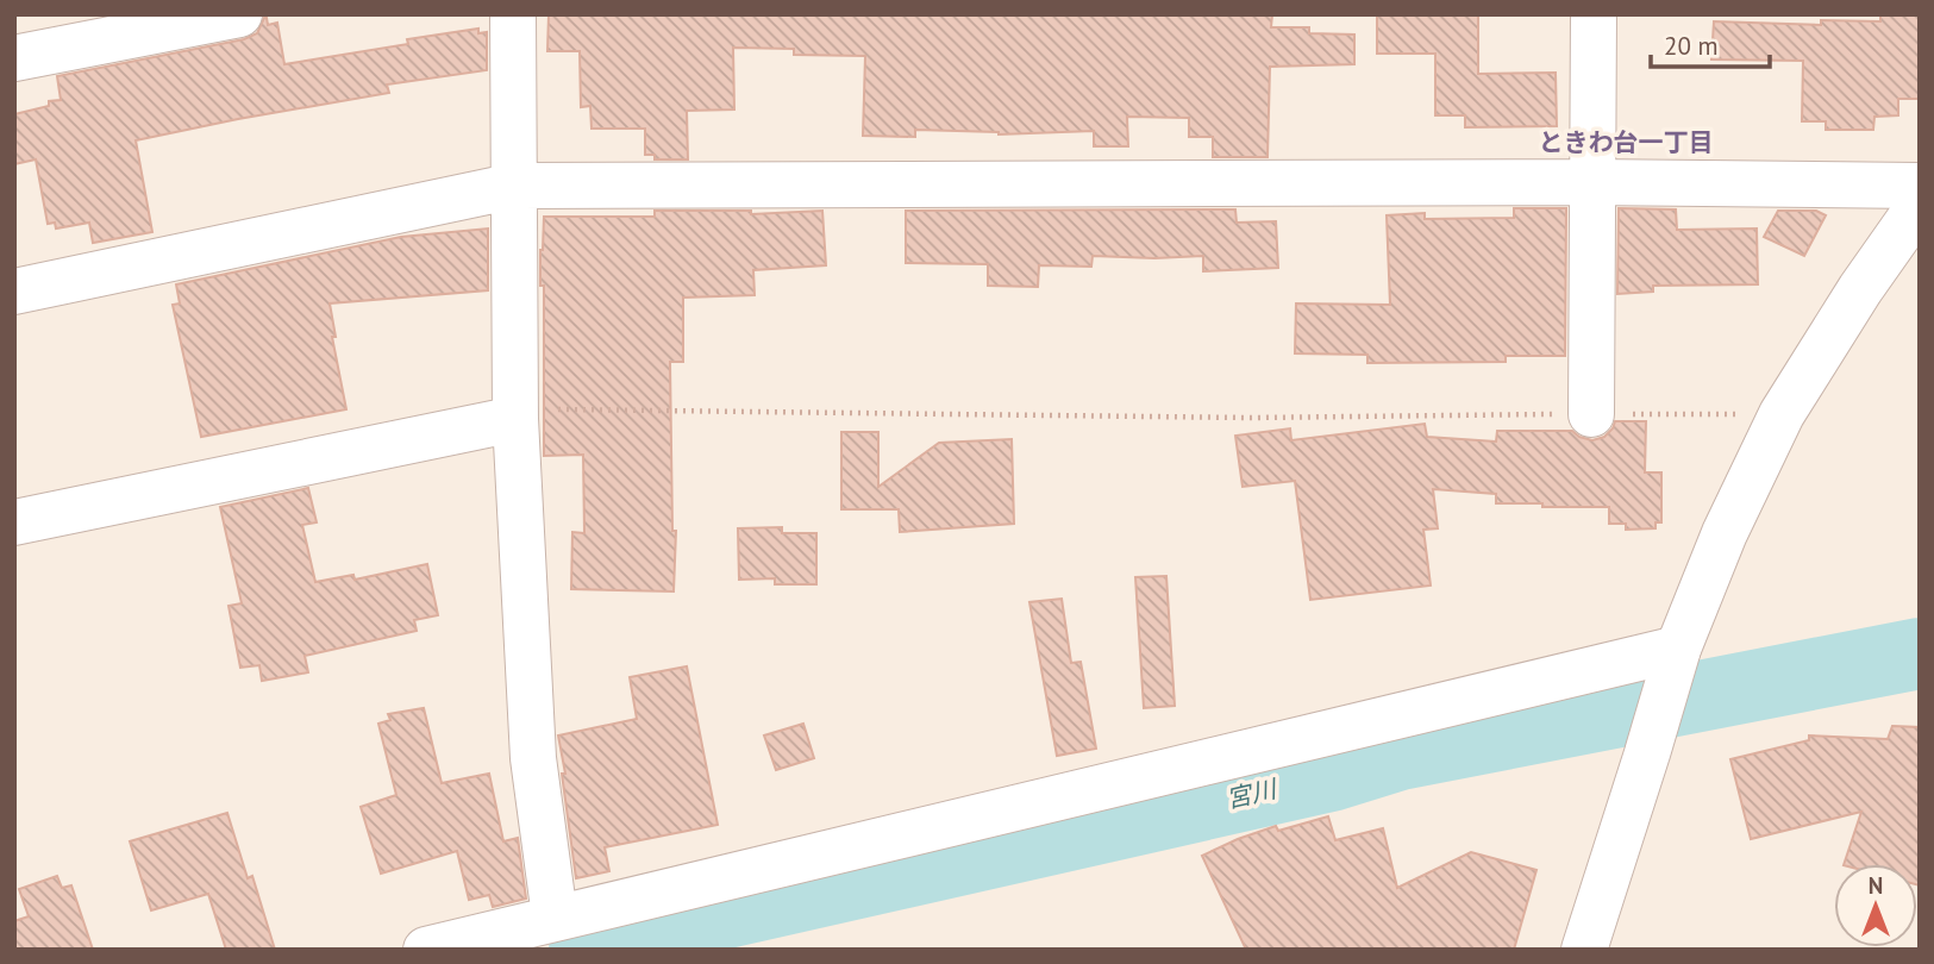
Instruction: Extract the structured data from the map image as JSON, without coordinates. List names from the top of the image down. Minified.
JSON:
{"districts":["ときわ台一丁目"],"water":["宮川"],"scale_bar":"20 m","north":"top"}
